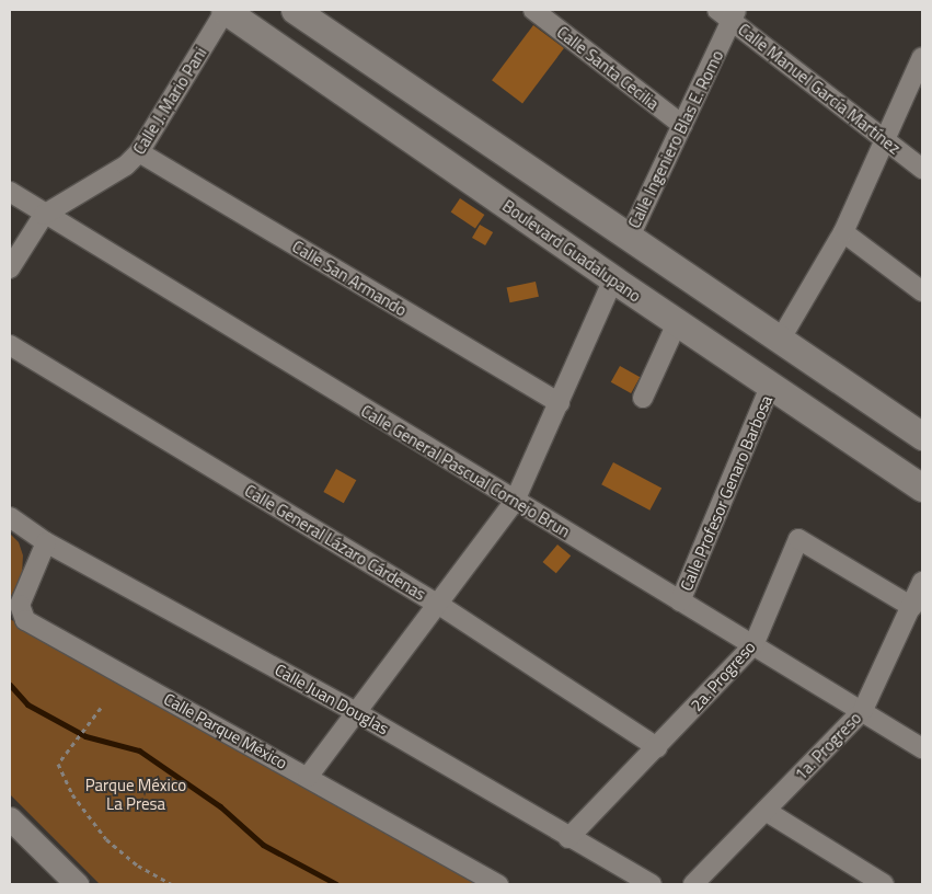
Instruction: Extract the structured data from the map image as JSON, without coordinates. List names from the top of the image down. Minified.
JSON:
{"streets":{"main road":["Boulevard Guadalupano"],"street":["Calle Santa Cecilia","Calle Manuel García Martínez","Calle J. Mario Pani","Calle Ingeniero Blas E. Romo","Calle San Armando","Calle General Pascual Cornejo Brun","Calle Profesor Genaro Barbosa","Calle General Lázaro Cárdenas","2a. Progreso","Calle Juan Douglas","Calle Parque México","1a. Progreso"]},"crossings":[["Calle Santa Cecilia","Calle Ingeniero Blas E. Romo"],["Calle Manuel García Martínez","Calle Ingeniero Blas E. Romo"],["Calle J. Mario Pani","Boulevard Guadalupano"],["Calle J. Mario Pani","Calle San Armando"],["Calle J. Mario Pani","Calle General Pascual Cornejo Brun"],["Boulevard Guadalupano","Calle Profesor Genaro Barbosa"],["Calle General Pascual Cornejo Brun","Calle Profesor Genaro Barbosa"],["Calle General Pascual Cornejo Brun","2a. Progreso"],["Calle General Pascual Cornejo Brun","1a. Progreso"],["Calle General Lázaro Cárdenas","2a. Progreso"],["2a. Progreso","Calle Juan Douglas"],["2a. Progreso","1a. Progreso"],["Calle Juan Douglas","Calle Parque México"]],"parks":["Parque México La Presa"]}
